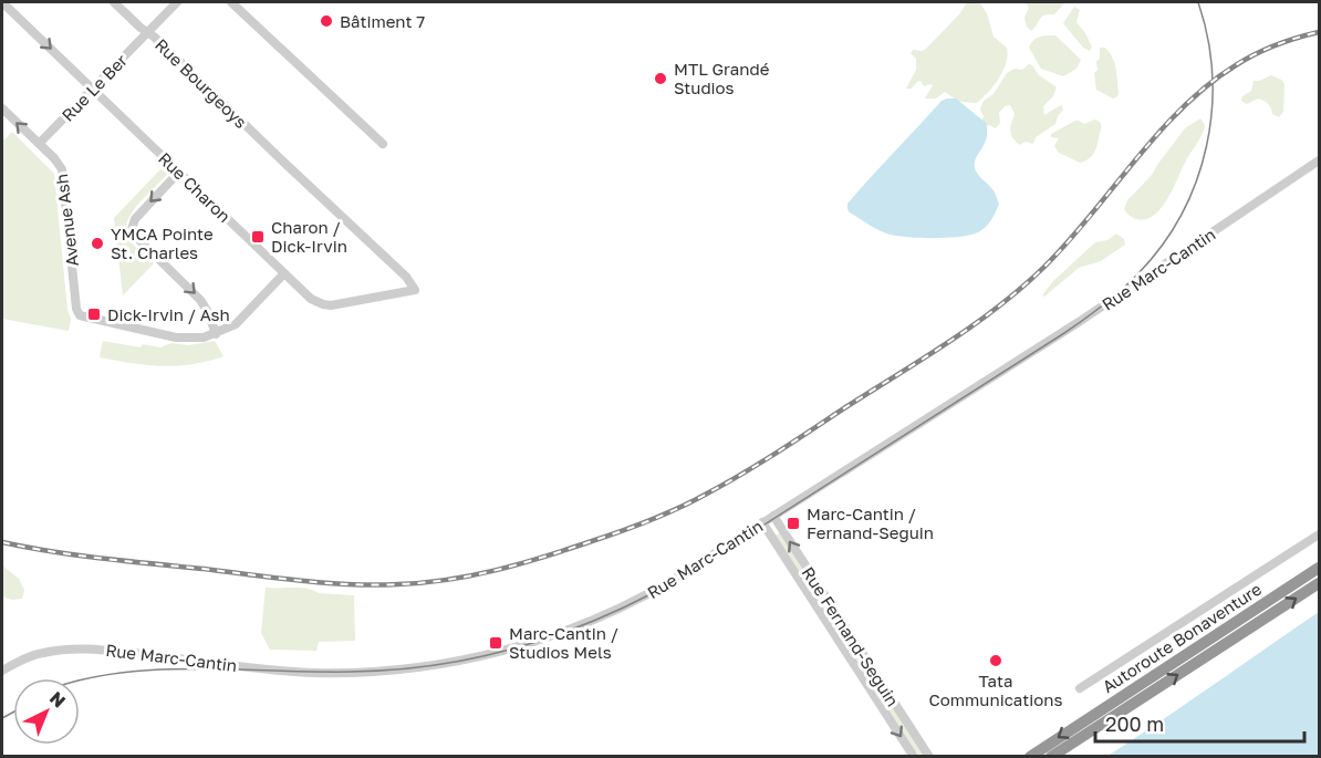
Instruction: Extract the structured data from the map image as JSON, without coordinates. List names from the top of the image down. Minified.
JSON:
{"streets":{"highway":["Autoroute Bonaventure"],"street":["Rue Bourgeoys","Rue Le Ber","Rue Charon","Avenue Ash","Rue Marc-Cantin","Rue Fernand-Seguin"]},"crossings":[["Rue Bourgeoys","Rue Le Ber"],["Rue Bourgeoys","Rue Charon"],["Rue Le Ber","Rue Charon"],["Rue Le Ber","Avenue Ash"],["Rue Marc-Cantin","Rue Fernand-Seguin"]],"places":{"other":["Bâtiment 7","MTL Grandé Studios","YMCA Pointe St. Charles","Tata Communications"],"transit":["Charon / Dick-Irvin","Dick-Irvin / Ash","Marc-Cantin / Fernand-Seguin","Marc-Cantin / Studios Mels"]},"scale_bar":"200 m","north":"top right"}
